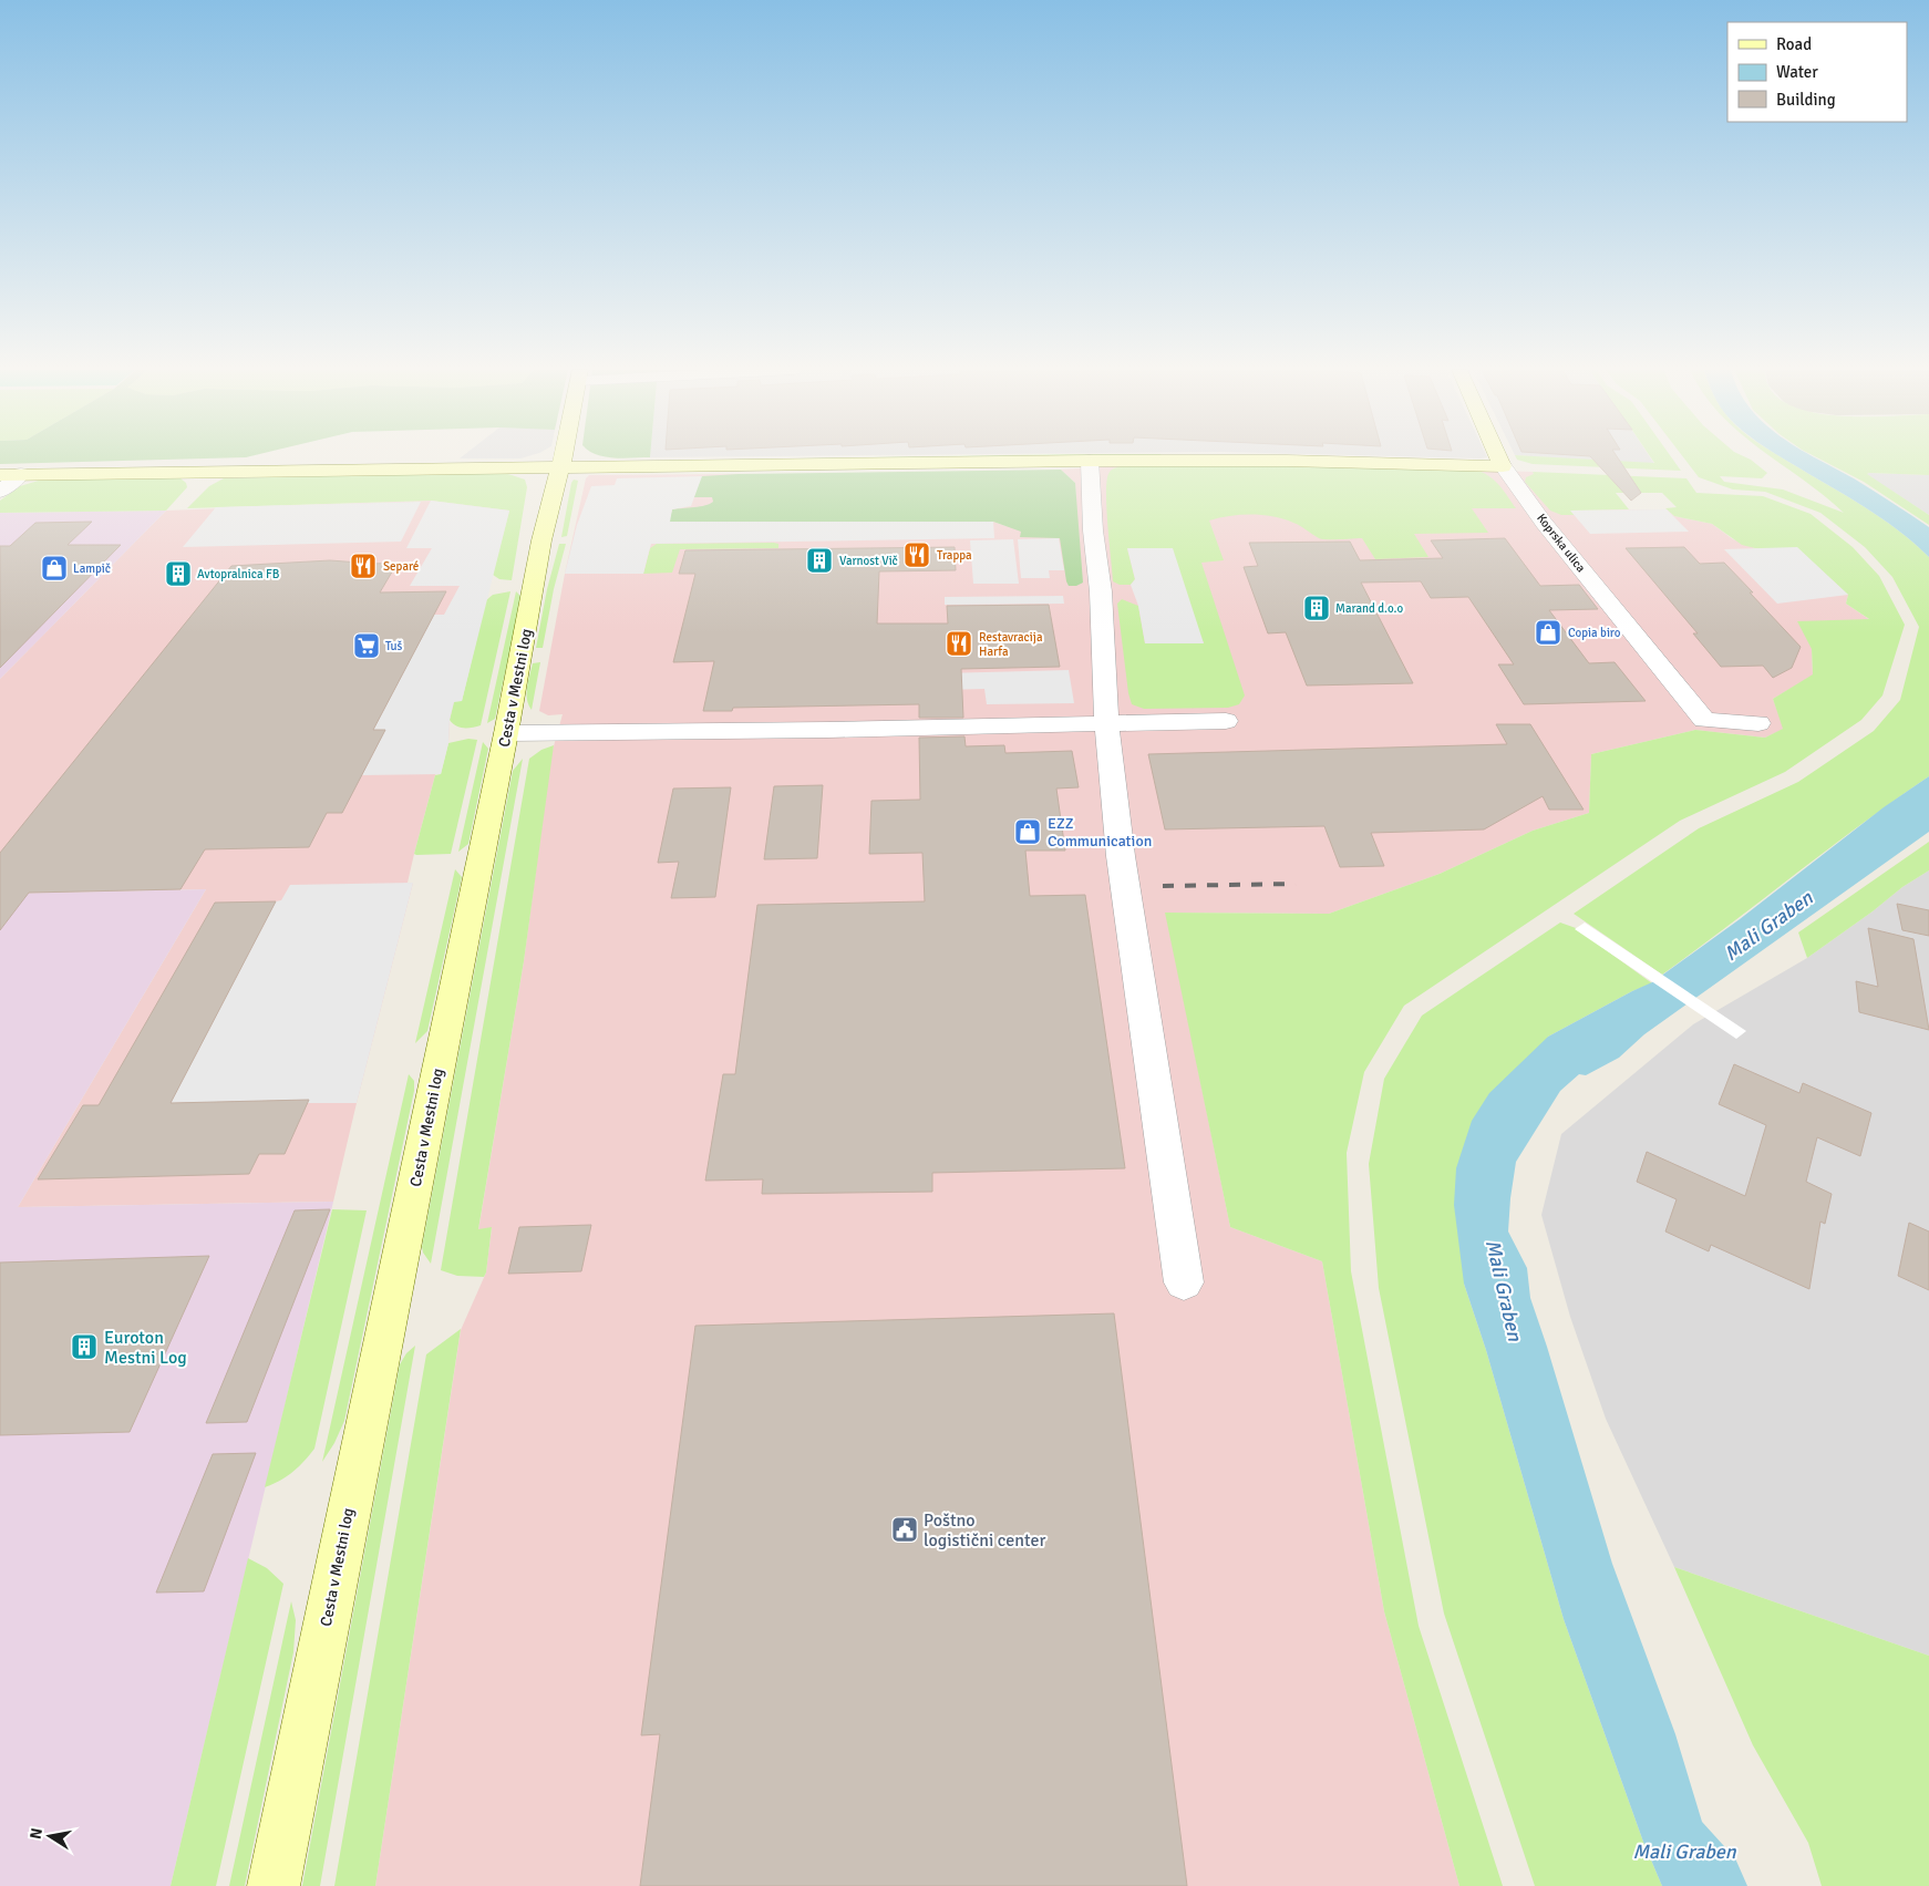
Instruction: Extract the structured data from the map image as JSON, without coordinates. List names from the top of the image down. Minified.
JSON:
{"streets":{"street":["Koprska ulica","Cesta v Mestni log"]},"water":["Mali Graben"],"places":{"restaurant":["Trappa","Separé","Restavracija Harfa"],"building":["Varnost Vič","Avtopralnica FB","Marand d.o.o","Euroton Mestni Log"],"shop":["Lampič","Copia biro","EZZ Communication"],"supermarket":["Tuš"],"public building":["Poštno logistični center"]},"legend":["Road","Water","Building"],"north":"left"}
